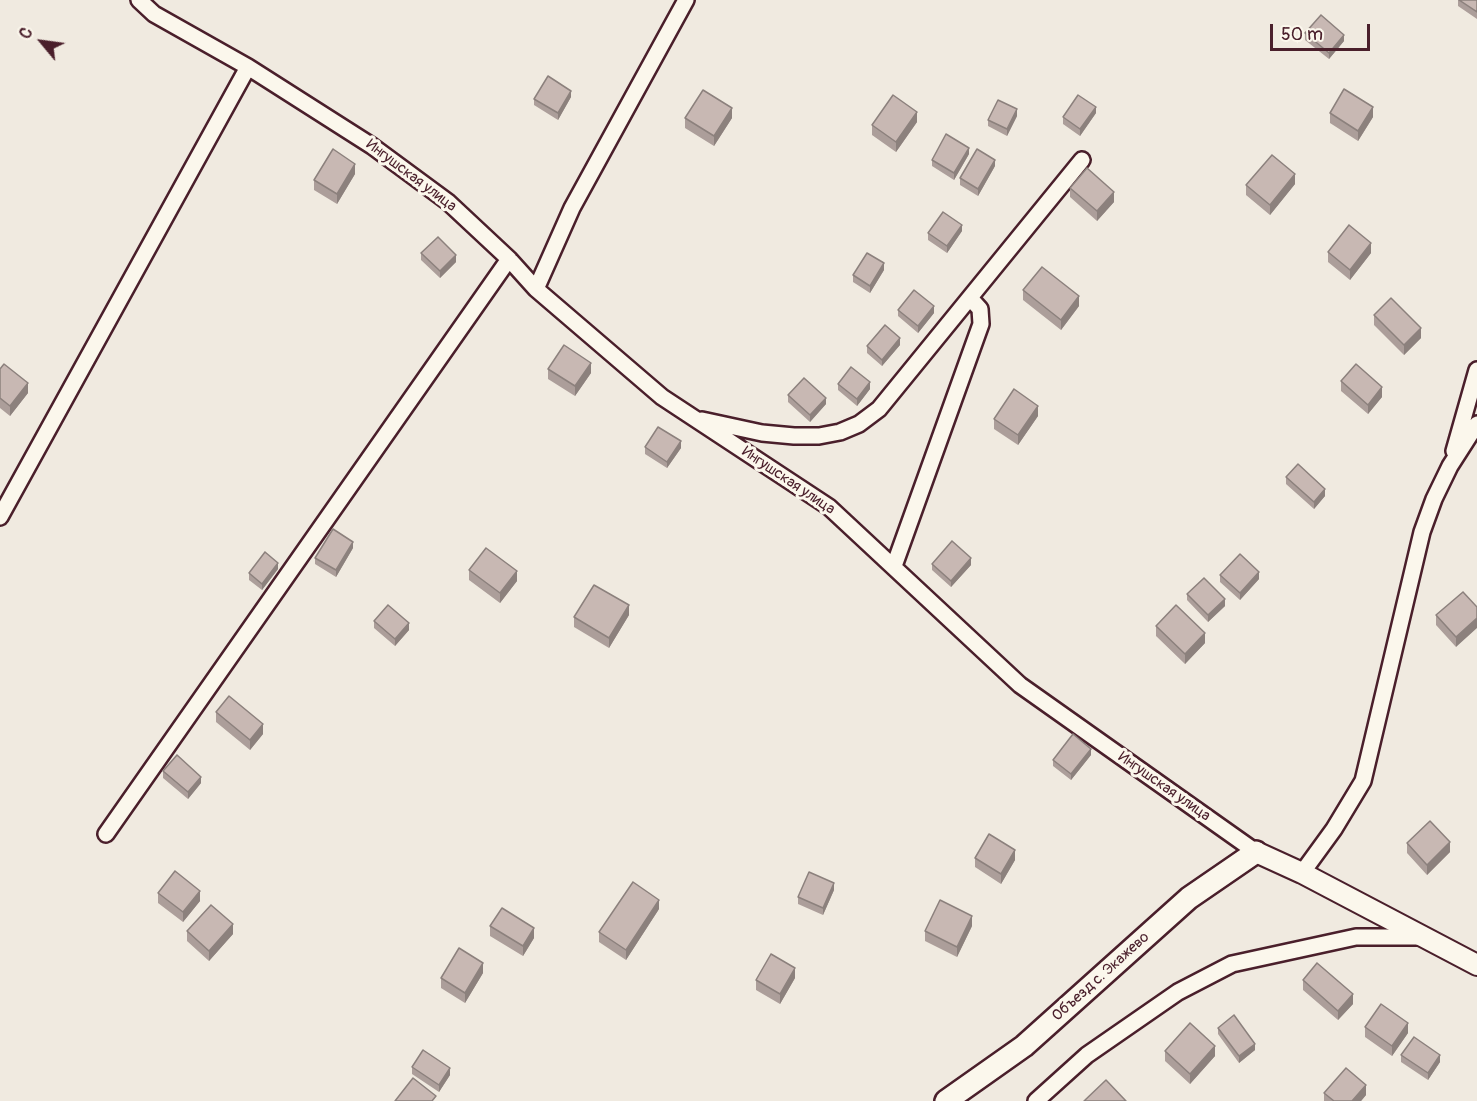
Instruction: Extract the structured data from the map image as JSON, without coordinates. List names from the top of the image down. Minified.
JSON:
{"streets":{"main road":["Объезд с. Экажево"],"street":["Ингушская улица"]},"crossings":[["Ингушская улица","Объезд с. Экажево"]],"scale_bar":"50 m","north":"top left"}
